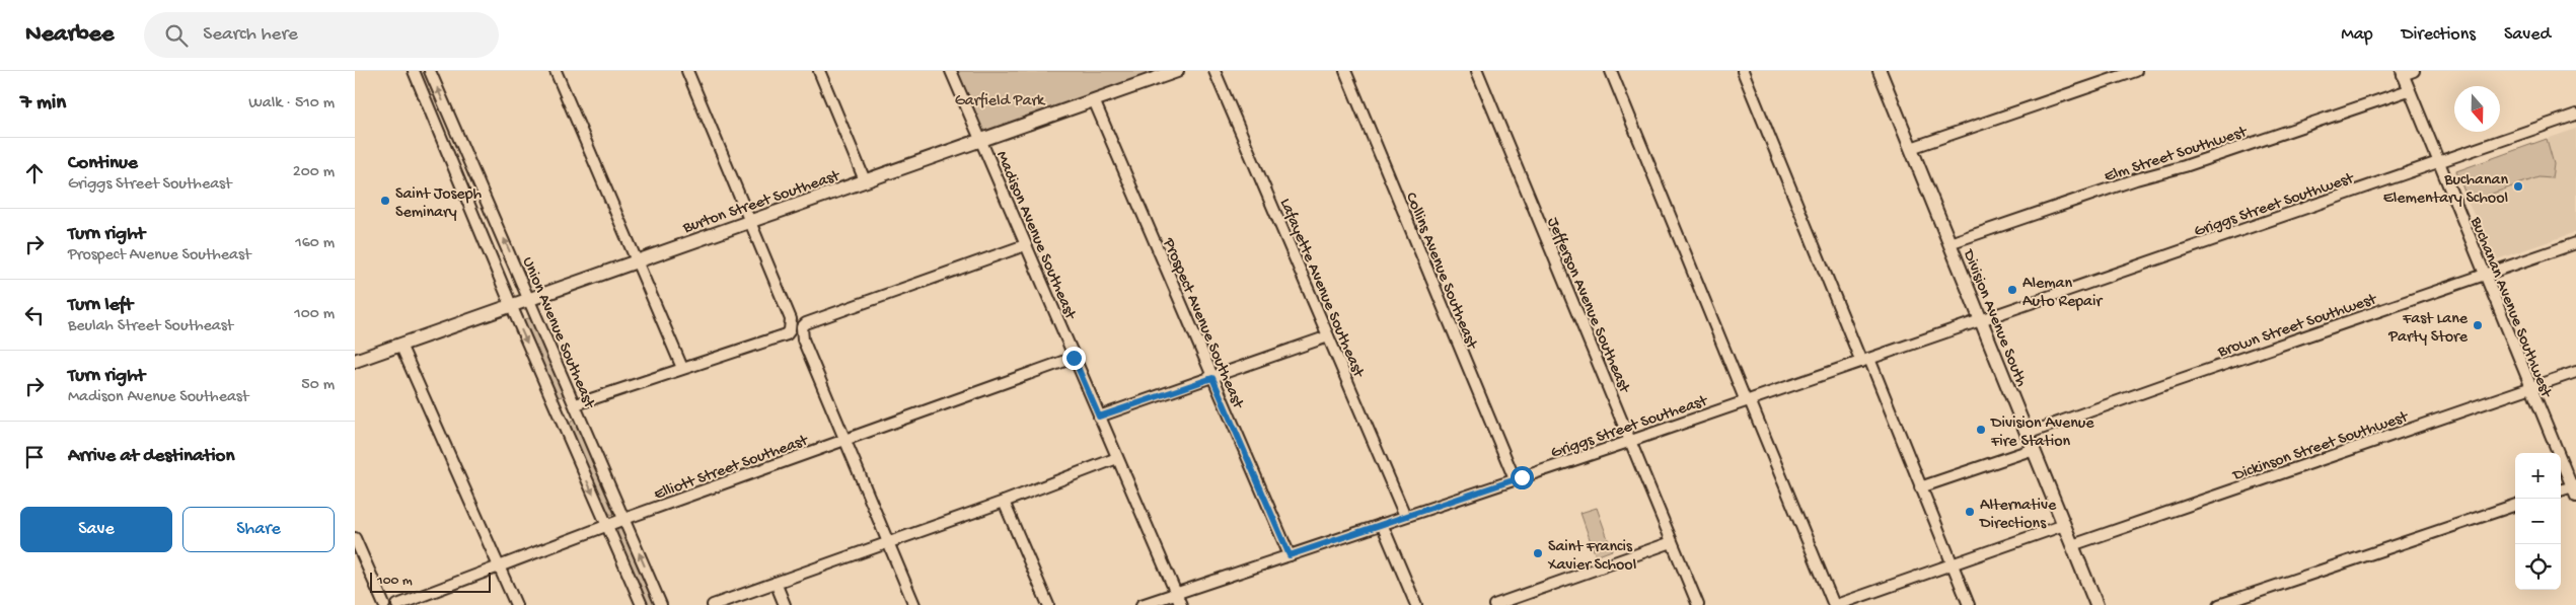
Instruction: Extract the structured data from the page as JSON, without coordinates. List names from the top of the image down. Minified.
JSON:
{"streets":{"main road":["Burton Street Southeast","Division Avenue South"],"street":["Elm Street Southwest","Griggs Street Southwest","Madison Avenue Southeast","Collins Avenue Southeast","Lafayette Avenue Southeast","Jefferson Avenue Southeast","Buchanan Avenue Southwest","Prospect Avenue Southeast","Brown Street Southwest","Union Avenue Southeast","Griggs Street Southeast","Dickinson Street Southwest","Elliott Street Southeast"]},"crossings":[["Elm Street Southwest","Buchanan Avenue Southwest"],["Elm Street Southwest","Division Avenue South"],["Burton Street Southeast","Madison Avenue Southeast"],["Burton Street Southeast","Prospect Avenue Southeast"],["Burton Street Southeast","Union Avenue Southeast"],["Griggs Street Southwest","Buchanan Avenue Southwest"],["Griggs Street Southwest","Division Avenue South"],["Griggs Street Southwest","Griggs Street Southeast"],["Madison Avenue Southeast","Griggs Street Southeast"],["Madison Avenue Southeast","Elliott Street Southeast"],["Collins Avenue Southeast","Griggs Street Southeast"],["Lafayette Avenue Southeast","Griggs Street Southeast"],["Jefferson Avenue Southeast","Griggs Street Southeast"],["Buchanan Avenue Southwest","Brown Street Southwest"],["Buchanan Avenue Southwest","Dickinson Street Southwest"],["Division Avenue South","Brown Street Southwest"],["Division Avenue South","Griggs Street Southeast"],["Division Avenue South","Dickinson Street Southwest"],["Prospect Avenue Southeast","Griggs Street Southeast"],["Union Avenue Southeast","Elliott Street Southeast"]],"parks":["Garfield Park"],"places":["Buchanan Elementary School","Saint Joseph Seminary","Aleman Auto Repair","Fast Lane Party Store","Division Avenue Fire Station","Alternative Directions","Saint Francis Xavier School"],"scale_bar":"100 m","north":"bottom","page":{"header":"Nearbee","search":"Search here","nav":["Map","Directions","Saved"],"heading":["7 min","Walk · 510 m"],"list":[["Continue","Griggs Street Southeast","200 m"],["Turn right","Prospect Avenue Southeast","160 m"],["Turn left","Beulah Street Southeast","100 m"],["Turn right","Madison Avenue Southeast","50 m"],"Arrive at destination"],"map_buttons":["+","−"],"buttons":["Save","Share"],"scale":"100 m"}}
